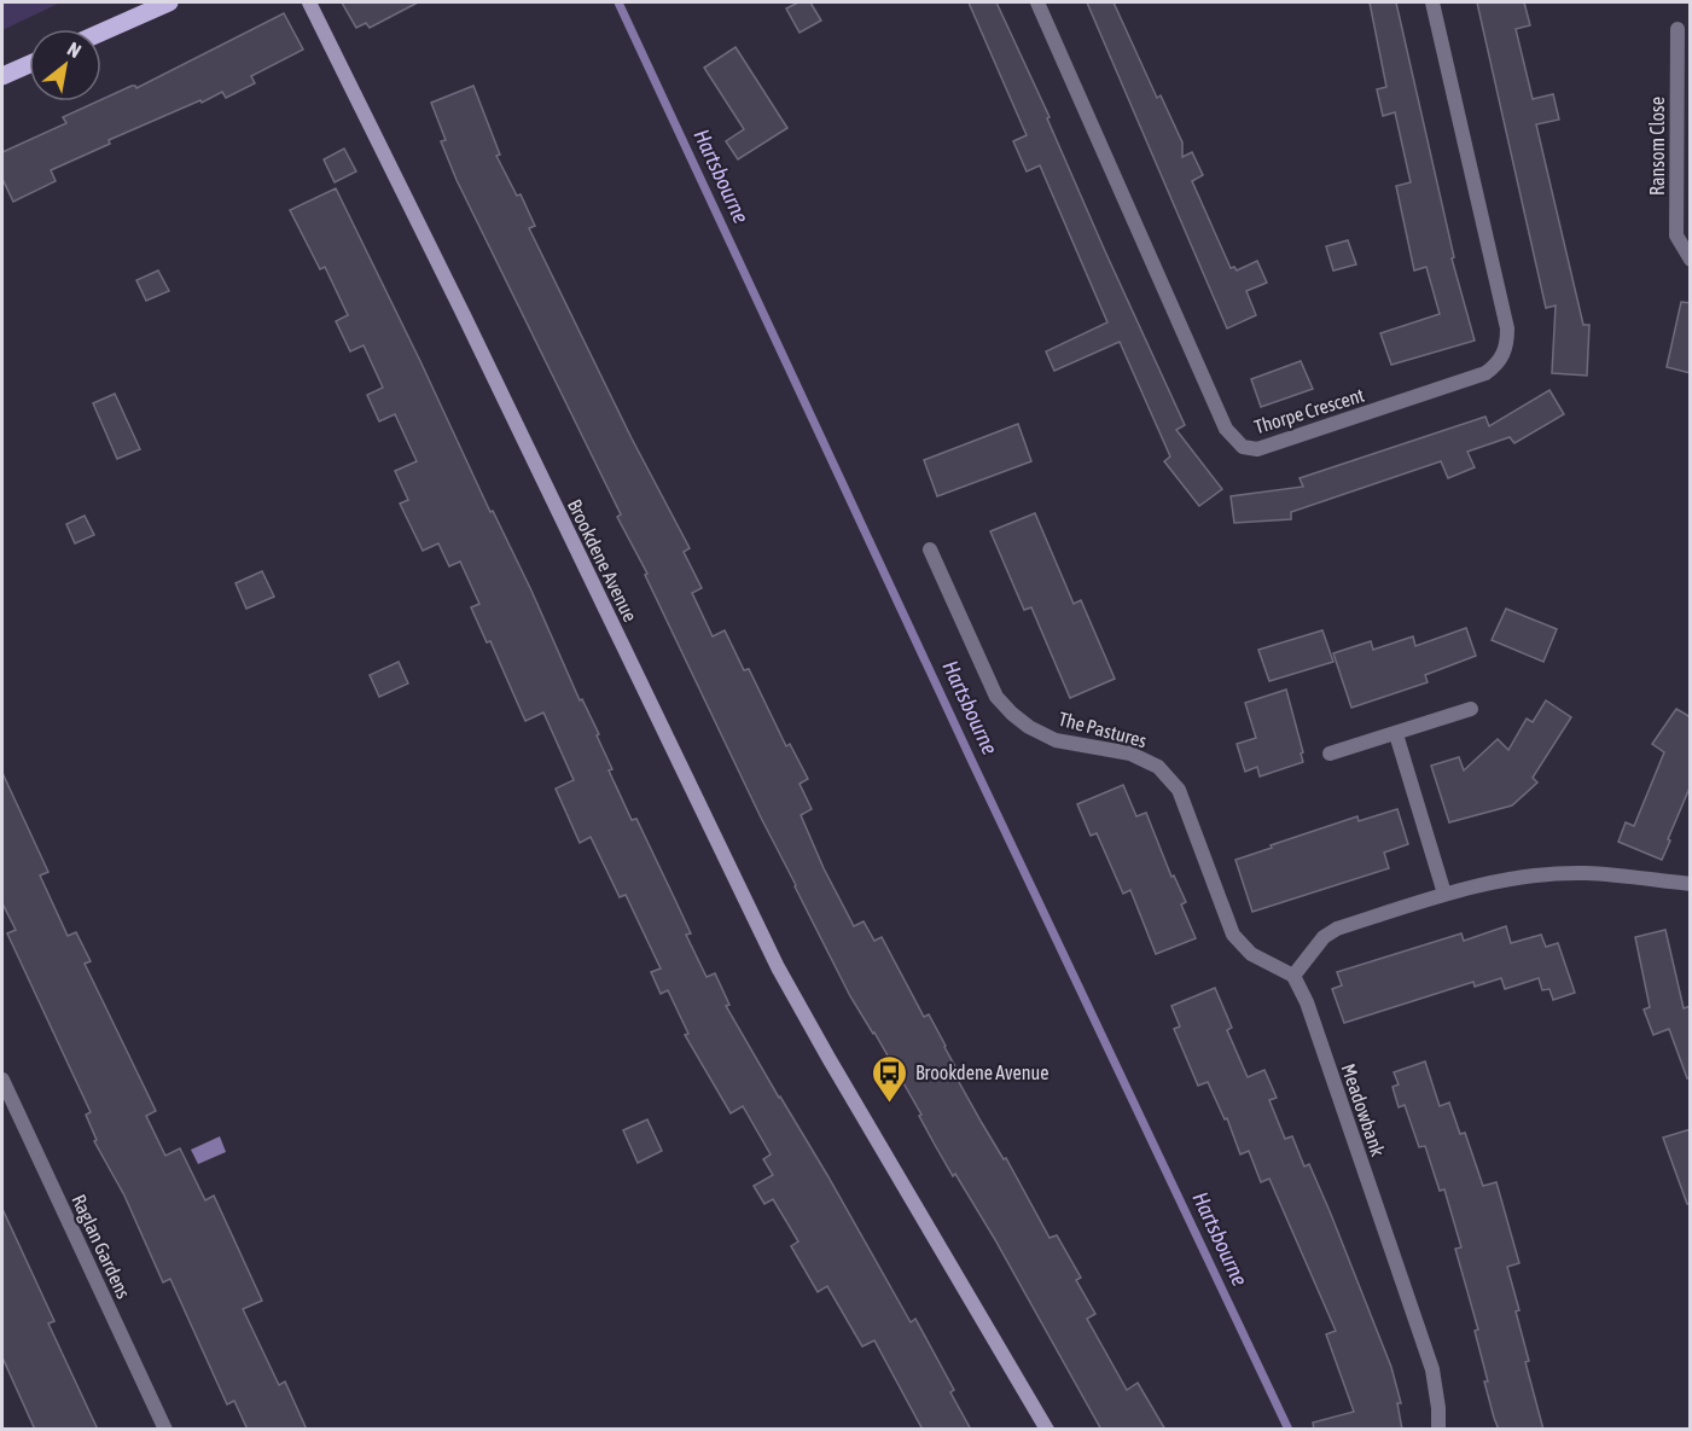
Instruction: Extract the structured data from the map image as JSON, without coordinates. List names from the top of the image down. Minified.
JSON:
{"streets":{"main road":["Brookdene Avenue"],"street":["Ransom Close","Thorpe Crescent","The Pastures","Meadowbank","Raglan Gardens"]},"crossings":[["The Pastures","Meadowbank"]],"water":["Hartsbourne"],"places":{"bus stop":["Brookdene Avenue"]},"north":"top right"}
